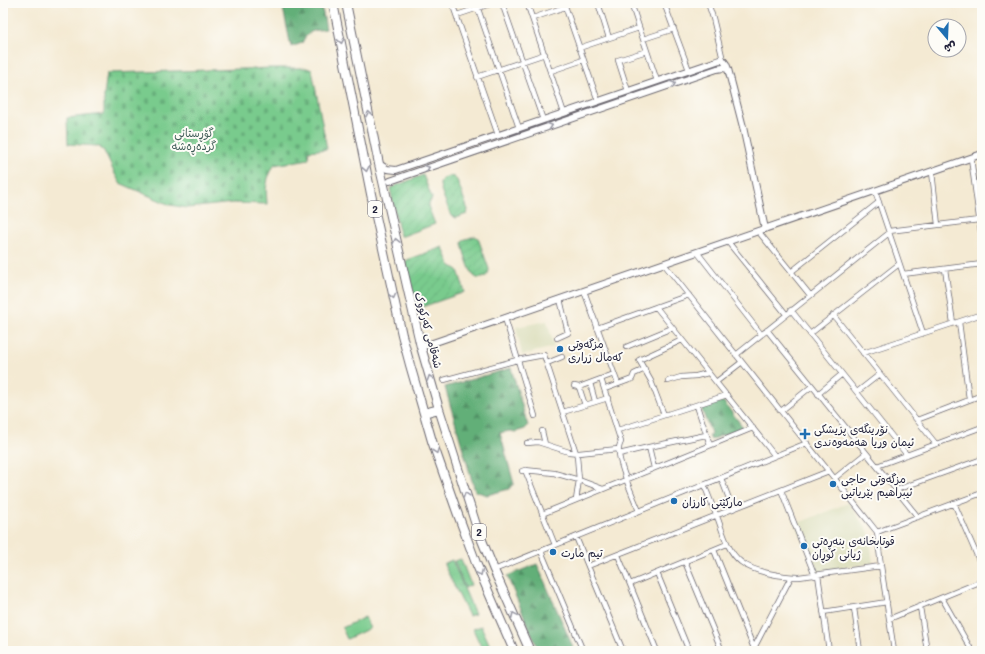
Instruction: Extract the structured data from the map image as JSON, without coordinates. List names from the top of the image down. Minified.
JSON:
{"streets":{"highway":["2","شەقامی کەرکووک"]},"parks":["گۆڕستانی گردەڕەشە"],"places":{"other":["مزگەوتی کەمال زراری","مزگەوتی حاجی ئیبراهیم بێریاتیی","مارکێتی کارزان","قوتابخانەی بنەڕەتی ژیانی کوڕان","تیم مارت"],"health":["نۆرینگەی پزیشکی ئیمان وریا هەمەوەندی"]},"north":"bottom"}
